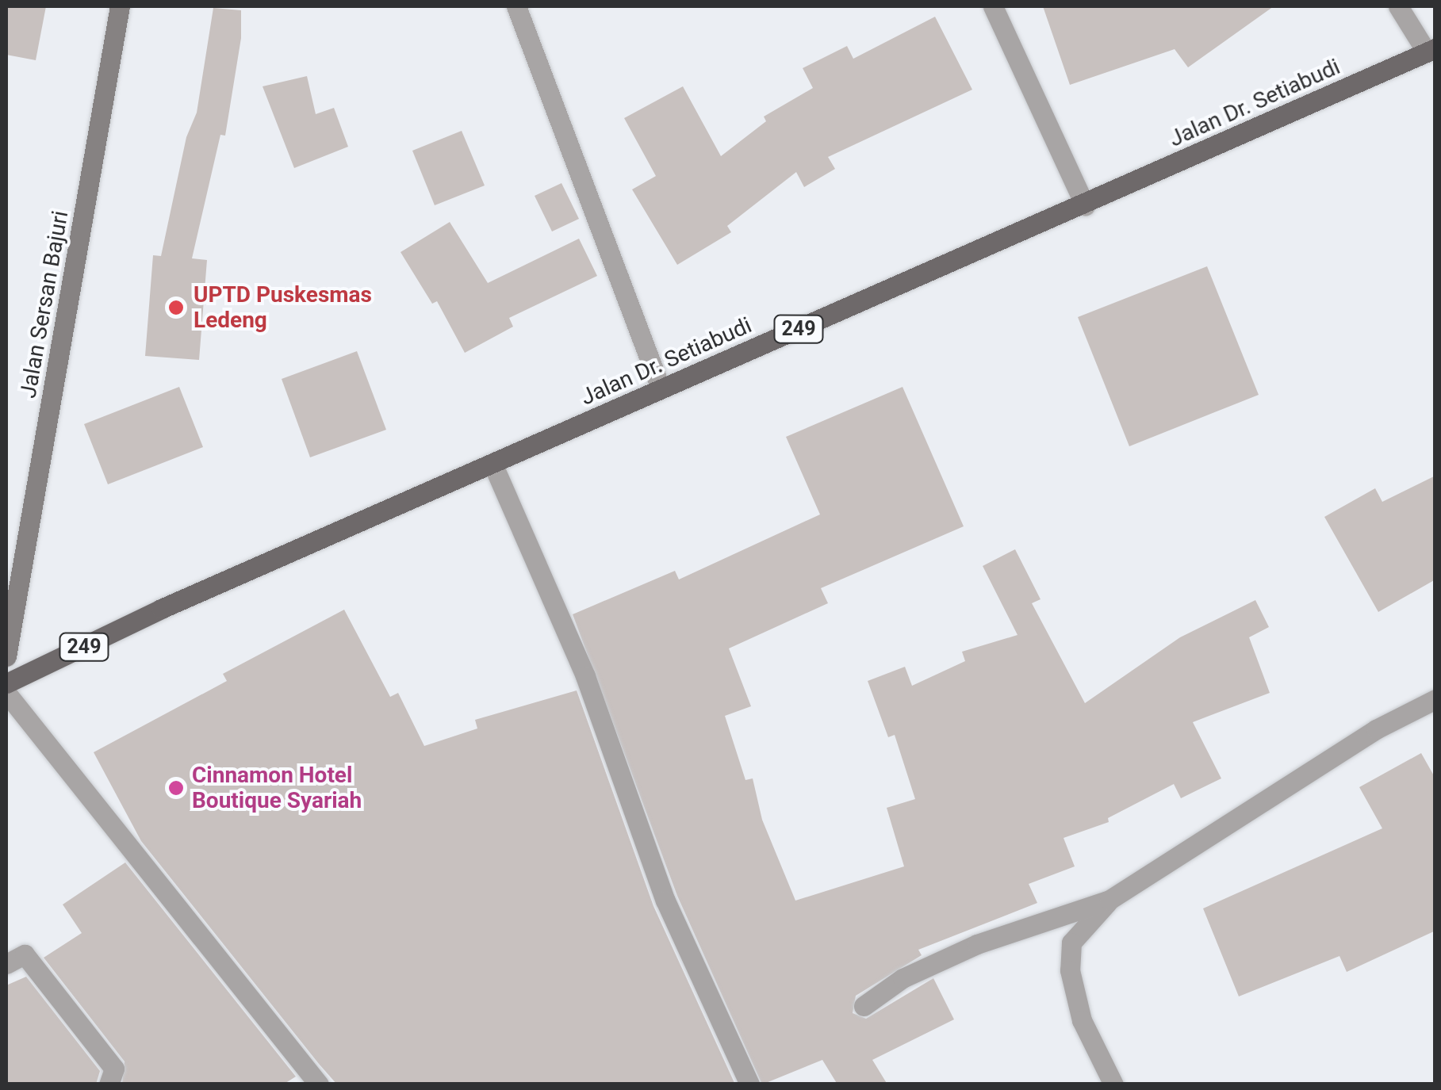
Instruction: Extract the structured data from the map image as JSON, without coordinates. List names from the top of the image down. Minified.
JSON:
{"streets":{"main road":["Jalan Dr. Setiabudi","Jalan Sersan Bajuri","249"]},"places":["UPTD Puskesmas Ledeng","Cinnamon Hotel Boutique Syariah"]}
